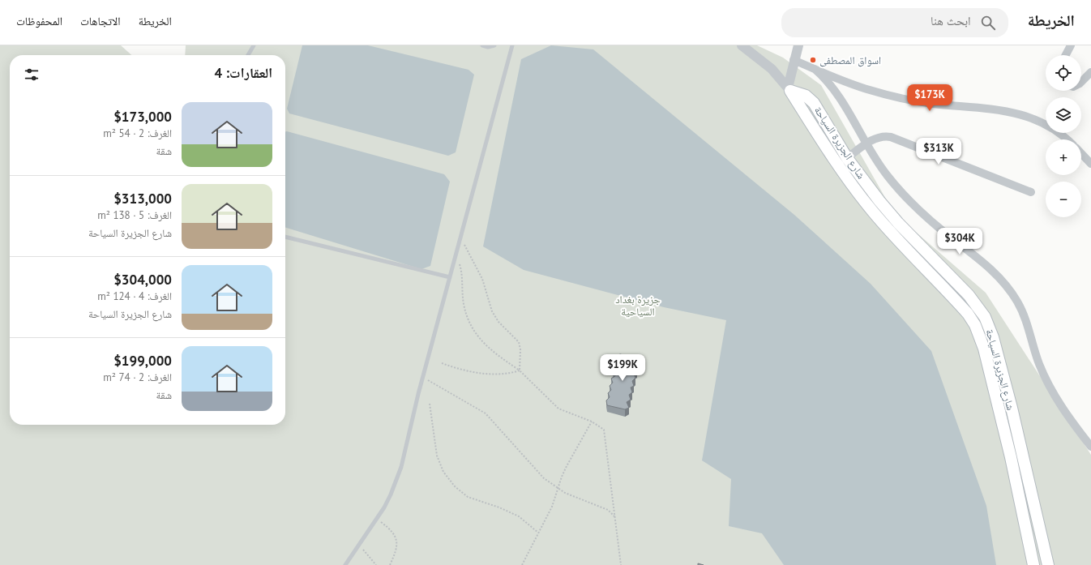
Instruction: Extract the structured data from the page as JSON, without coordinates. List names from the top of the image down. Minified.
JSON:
{"streets":{"main road":["شارع الجزيرة السياحة"]},"parks":["جزيرة بغداد السياحية"],"places":["اسواق المصطفى"],"page":{"header":"الخريطة","search":"ابحث هنا","nav":["الخريطة","الاتجاهات","المحفوظات"],"map_buttons":["+","−"],"heading":"العقارات: 4","price":["$173K","$313K","$304K","$199K"],"list":[{"name":"$173,000","note":"الغرف: 2 · 54 m² · شقة"},{"name":"$313,000","note":"الغرف: 5 · 138 m² · شارع الجزيرة السياحة"},{"name":"$304,000","note":"الغرف: 4 · 124 m² · شارع الجزيرة السياحة"},{"name":"$199,000","note":"الغرف: 2 · 74 m² · شقة"}]}}
